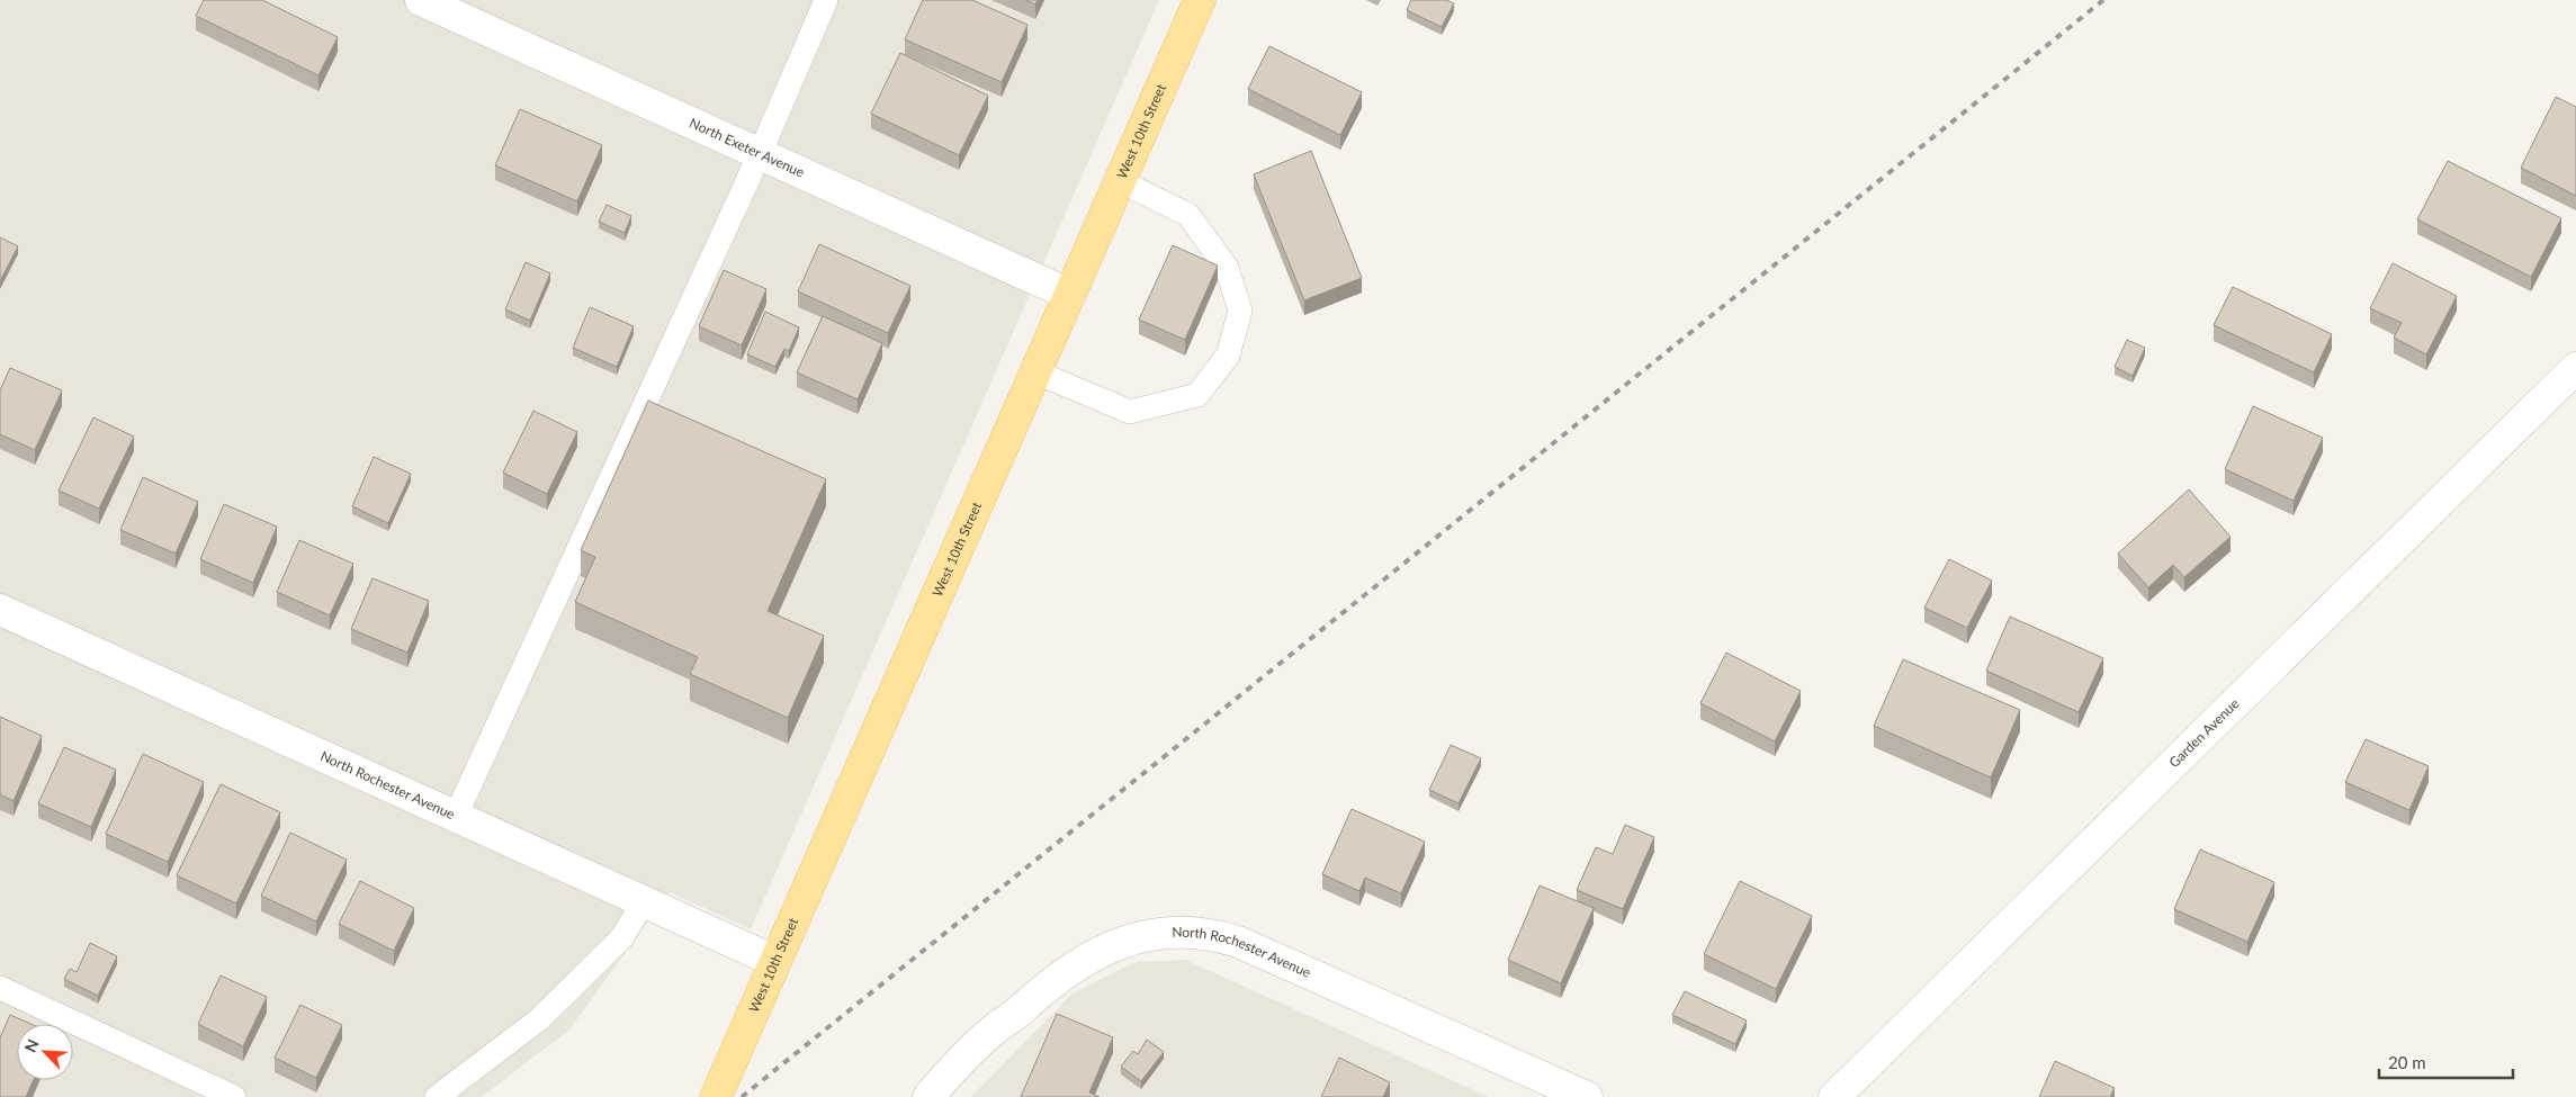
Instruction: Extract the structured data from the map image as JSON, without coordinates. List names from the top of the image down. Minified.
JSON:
{"streets":{"main road":["West 10th Street"],"street":["North Exeter Avenue","Garden Avenue","North Rochester Avenue"]},"crossings":[["West 10th Street","North Exeter Avenue"],["West 10th Street","North Rochester Avenue"]],"scale_bar":"20 m","north":"top left"}
